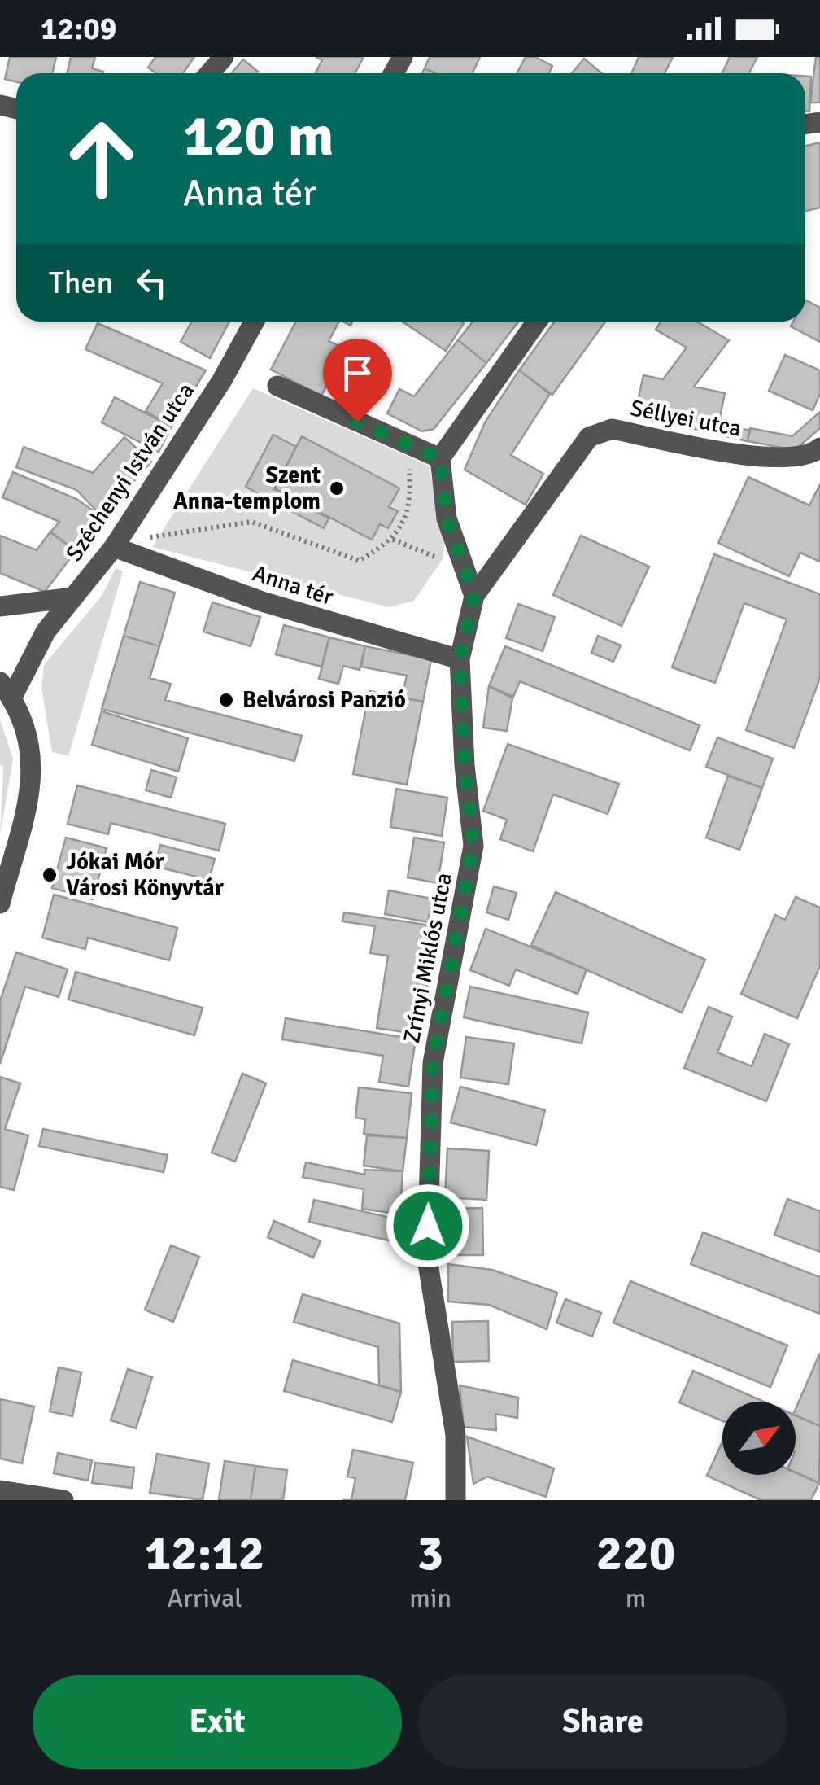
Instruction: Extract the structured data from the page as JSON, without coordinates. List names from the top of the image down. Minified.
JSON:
{"streets":{"street":["Séllyei utca","Széchenyi István utca","Anna tér","Zrínyi Miklós utca"]},"crossings":[["Széchenyi István utca","Anna tér"],["Anna tér","Zrínyi Miklós utca"]],"places":["Szent Anna-templom","Belvárosi Panzió","Jókai Mór Városi Könyvtár"],"north":"top right","page":{"status":"12:09","turn":["120 m","Anna tér"],"then":"Then","eta":["12:12","Arrival","3","min","220","m"],"buttons":["Exit","Share"]}}
